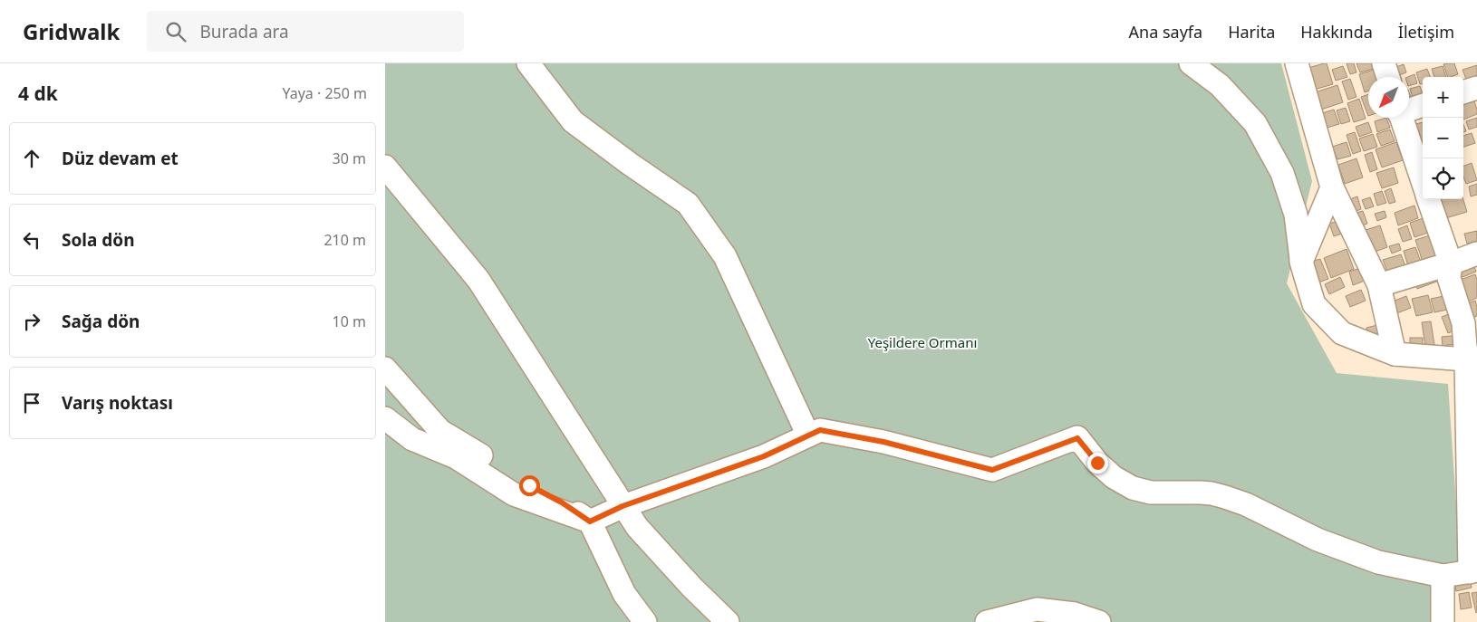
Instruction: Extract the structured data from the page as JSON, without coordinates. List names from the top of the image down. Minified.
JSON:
{"parks":["Yeşildere Ormanı"],"north":"bottom left","page":{"header":"Gridwalk","search":"Burada ara","nav":["Ana sayfa","Harita","Hakkında","İletişim"],"heading":["4 dk","Yaya · 250 m"],"map_buttons":["+","−"],"list":[["Düz devam et","30 m"],["Sola dön","210 m"],["Sağa dön","10 m"],"Varış noktası"]}}
